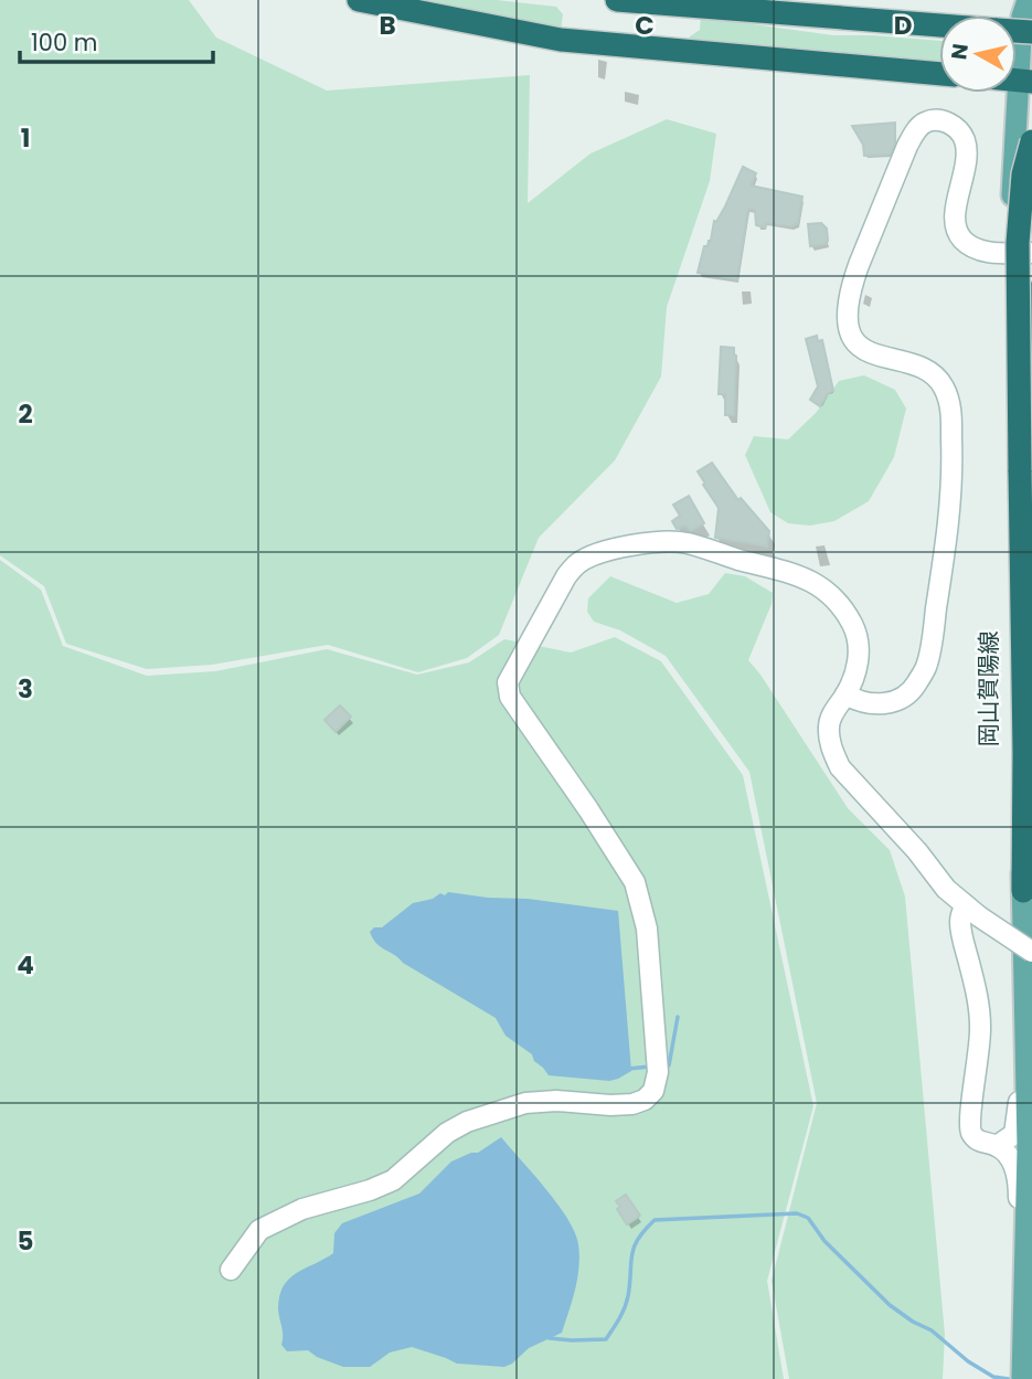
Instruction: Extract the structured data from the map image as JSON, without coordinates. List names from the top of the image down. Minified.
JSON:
{"streets":{"main road":["岡山賀陽線"]},"scale_bar":"100 m","north":"left","grid":{"columns":["B","C","D"],"rows":["1","2","3","4","5"]}}
